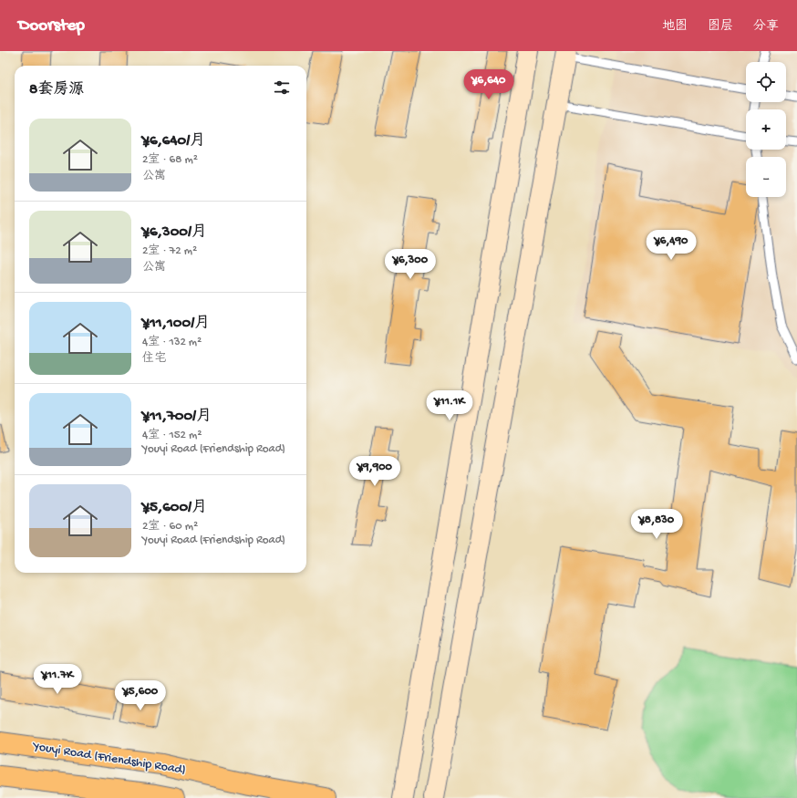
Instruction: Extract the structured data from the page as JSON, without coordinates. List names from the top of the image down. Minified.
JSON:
{"streets":{"main road":["Youyi Road (Friendship Road)"]},"page":{"header":"Doorstep","nav":["地图","图层","分享"],"map_buttons":["+","−"],"heading":"8套房源","price":["¥6,640","¥6,490","¥6,300","¥11.1K","¥9,900","¥8,830","¥11.7K","¥5,600"],"list":[{"name":"¥6,640/月","note":"2室 · 68 m² · 公寓"},{"name":"¥6,300/月","note":"2室 · 72 m² · 公寓"},{"name":"¥11,100/月","note":"4室 · 132 m² · 住宅"},{"name":"¥11,700/月","note":"4室 · 152 m² · Youyi Road (Friendship Road)"},{"name":"¥5,600/月","note":"2室 · 60 m² · Youyi Road (Friendship Road)"}]}}
